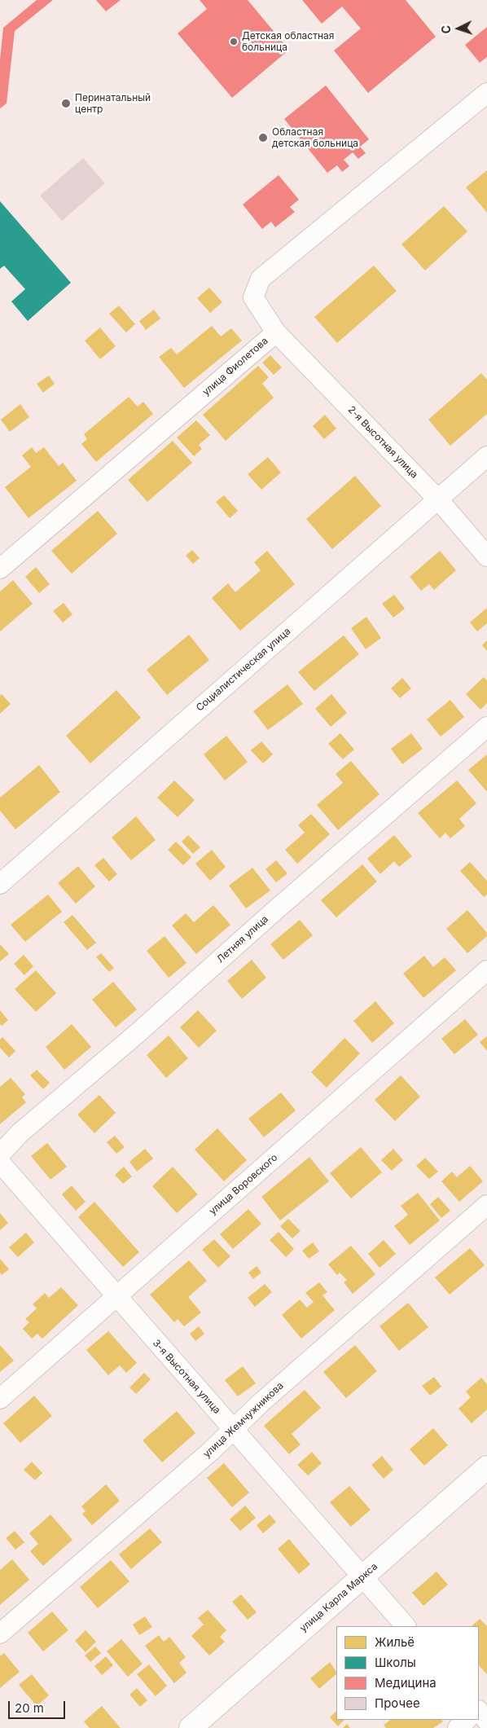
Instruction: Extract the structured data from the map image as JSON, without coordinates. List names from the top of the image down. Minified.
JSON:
{"streets":{"main road":["улица Карла Маркса"],"street":["улица Фиолетова","2-я Высотная улица","Социалистическая улица","Летняя улица","улица Воровского","3-я Высотная улица","улица Жемчужникова"]},"crossings":[["улица Фиолетова","2-я Высотная улица"],["2-я Высотная улица","Социалистическая улица"],["улица Воровского","3-я Высотная улица"],["3-я Высотная улица","улица Жемчужникова"],["3-я Высотная улица","улица Карла Маркса"]],"places":["Детская областная больница","Перинатальный центр","Областная детская больница"],"legend":["Жильё","Школы","Медицина","Прочее"],"scale_bar":"20 m","north":"left"}
